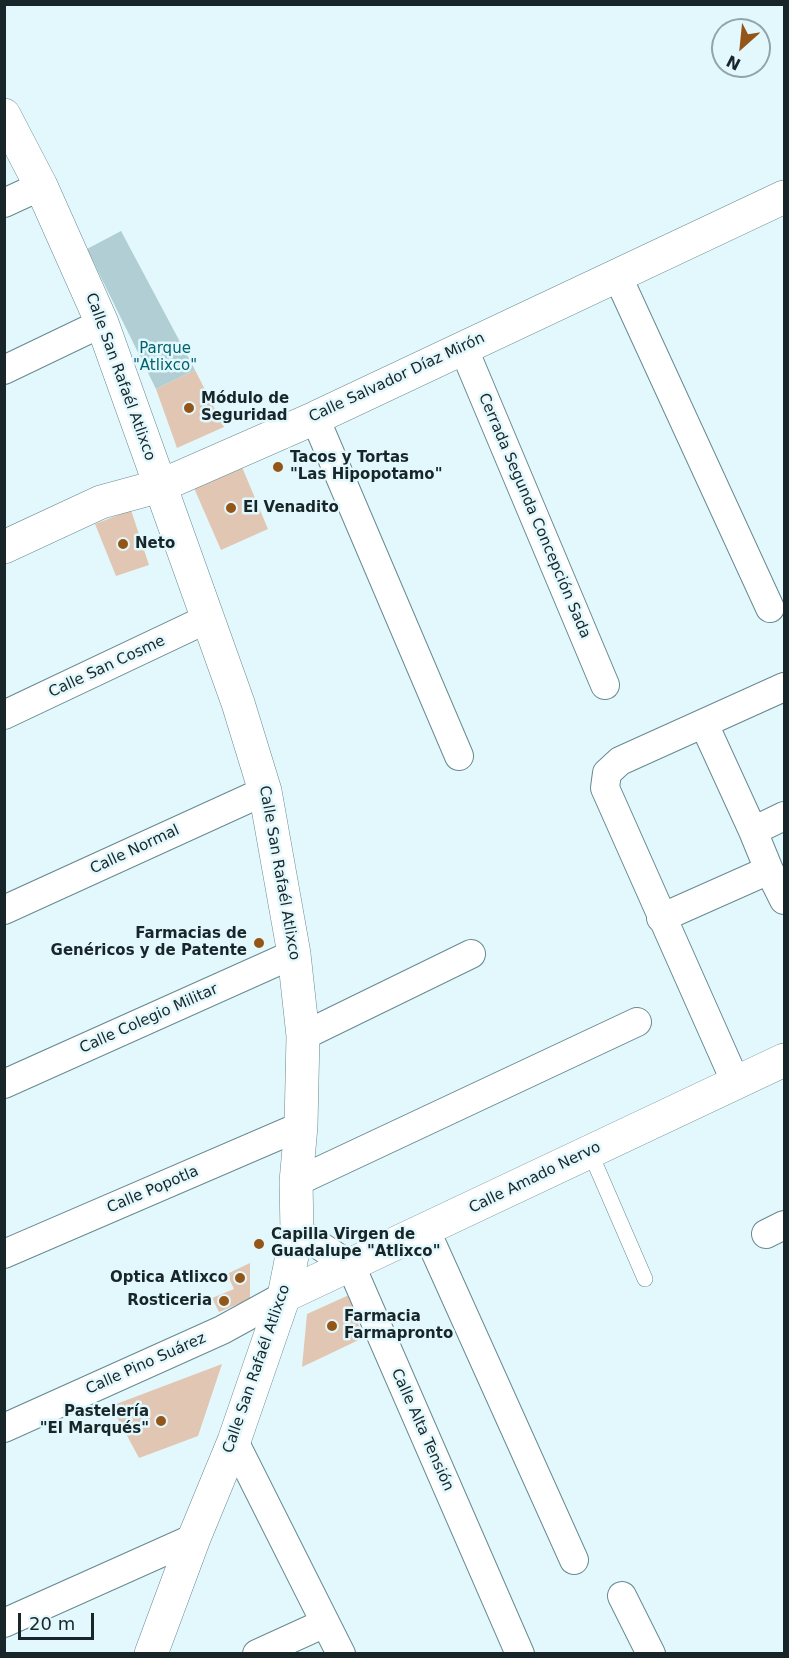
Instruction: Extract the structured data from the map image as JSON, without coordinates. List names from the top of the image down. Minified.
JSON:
{"streets":{"street":["Calle San Rafaél Atlixco","Calle Salvador Díaz Mirón","Cerrada Segunda Concepción Sada","Calle San Cosme","Calle Normal","Calle Colegio Militar","Calle Amado Nervo","Calle Popotla","Calle Pino Suárez","Calle Alta Tensión"]},"crossings":[["Calle San Rafaél Atlixco","Calle Salvador Díaz Mirón"],["Calle San Rafaél Atlixco","Calle San Cosme"],["Calle San Rafaél Atlixco","Calle Normal"],["Calle San Rafaél Atlixco","Calle Colegio Militar"],["Calle San Rafaél Atlixco","Calle Amado Nervo"],["Calle San Rafaél Atlixco","Calle Popotla"],["Calle San Rafaél Atlixco","Calle Pino Suárez"],["Calle Salvador Díaz Mirón","Cerrada Segunda Concepción Sada"],["Calle Amado Nervo","Calle Pino Suárez"],["Calle Amado Nervo","Calle Alta Tensión"]],"parks":["Parque \"Atlixco\""],"places":["Módulo de Seguridad","Tacos y Tortas \"Las Hipopotamo\"","El Venadito","Neto","Farmacias de Genéricos y de Patente","Capilla Virgen de Guadalupe \"Atlixco\"","Optica Atlixco","Rosticeria","Farmacia Farmapronto","Pastelería \"El Marqués\""],"scale_bar":"20 m","north":"bottom left"}
